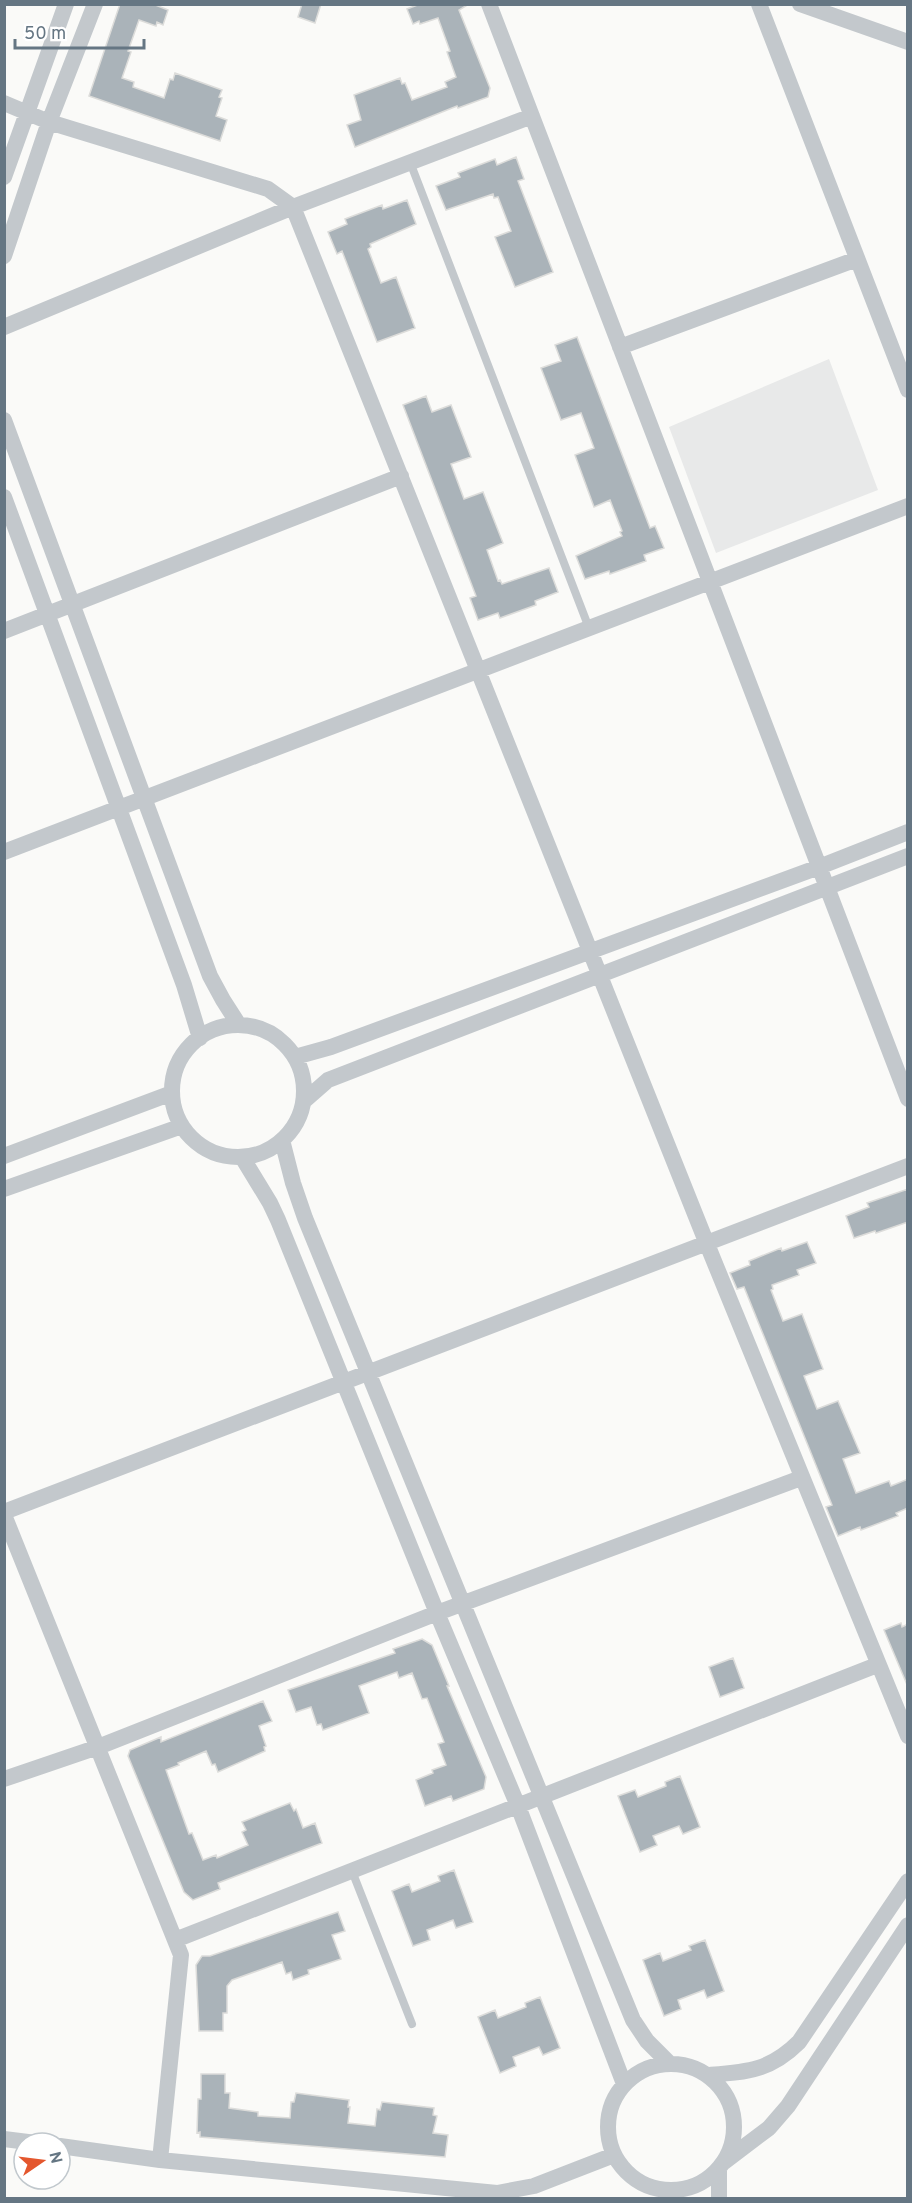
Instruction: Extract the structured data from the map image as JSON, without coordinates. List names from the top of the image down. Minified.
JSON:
{"scale_bar":"50 m","north":"right"}
